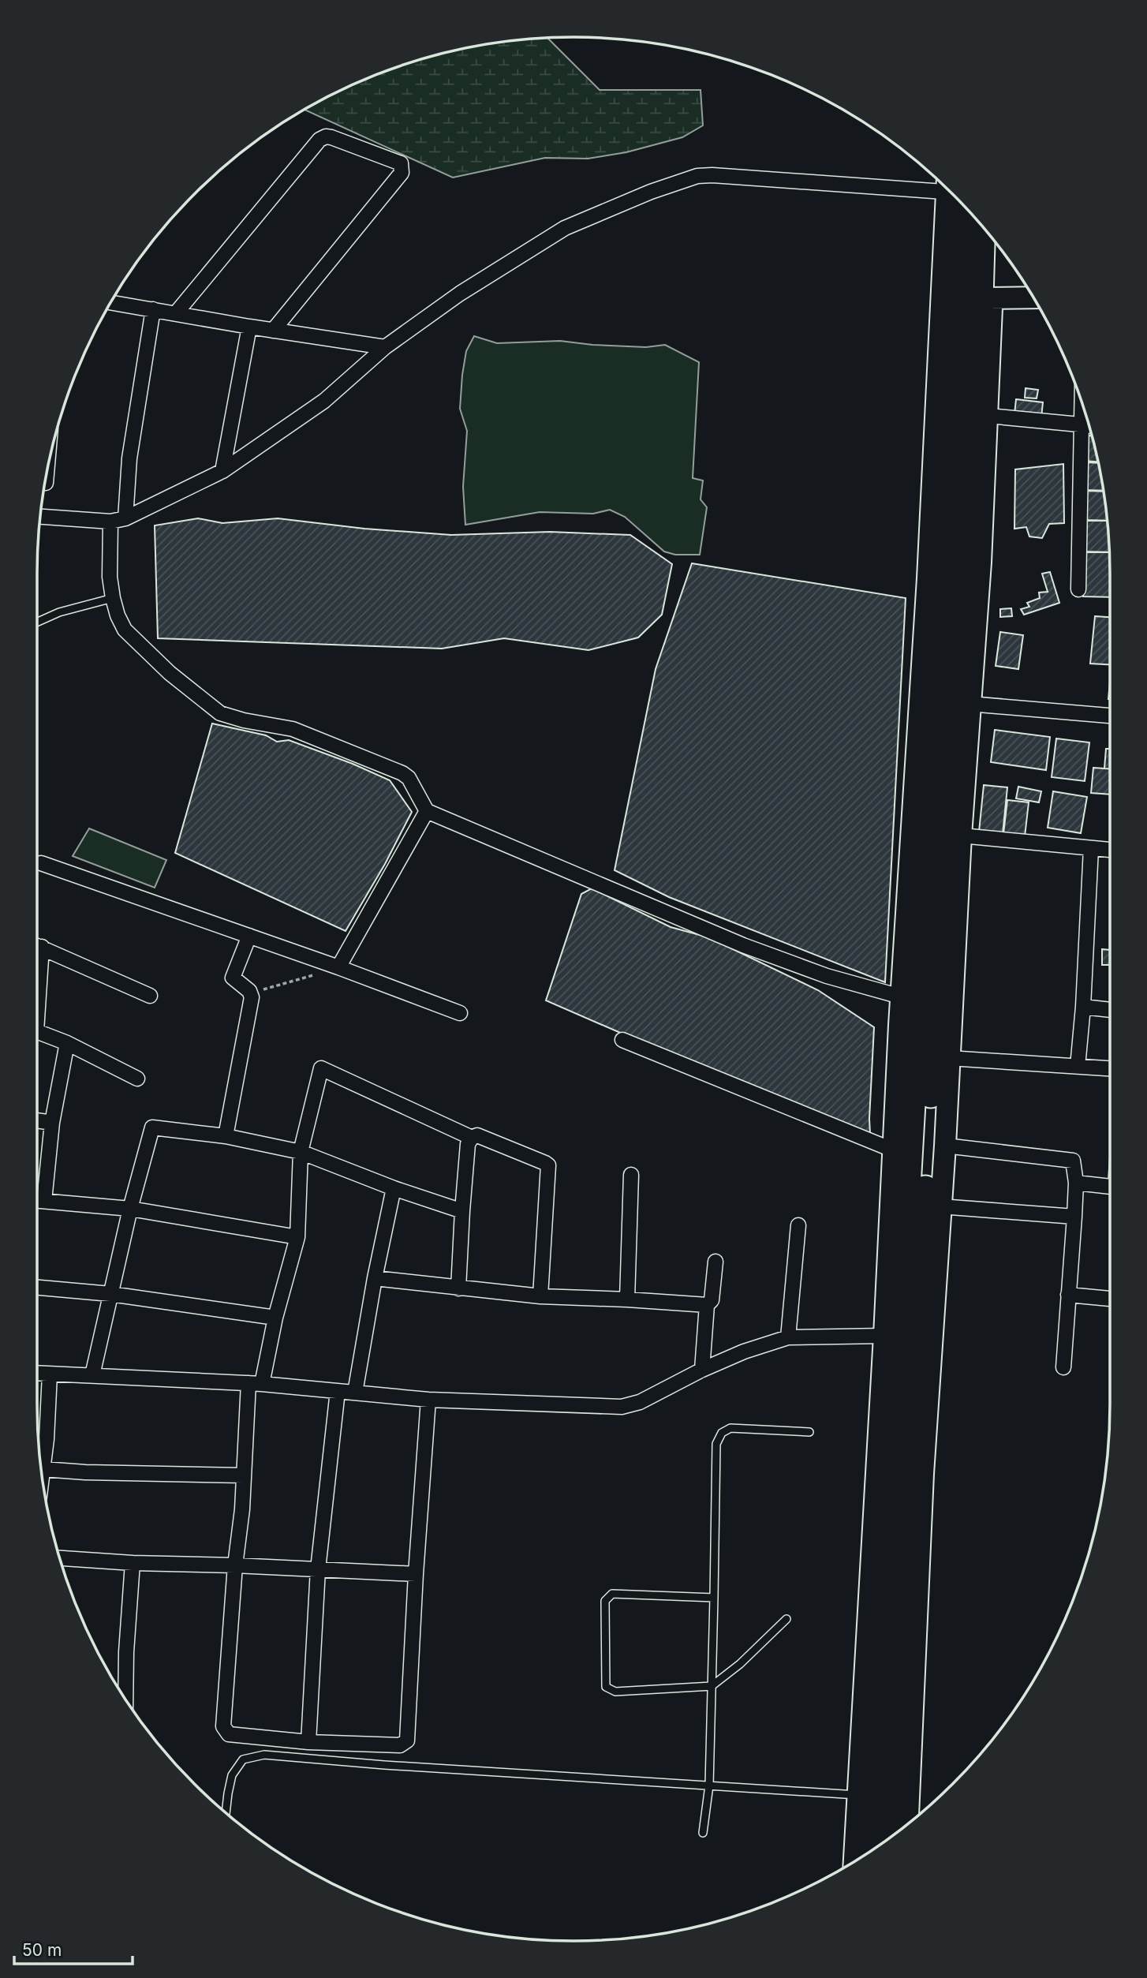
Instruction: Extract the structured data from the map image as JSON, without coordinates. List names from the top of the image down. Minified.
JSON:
{"scale_bar":"50 m"}
